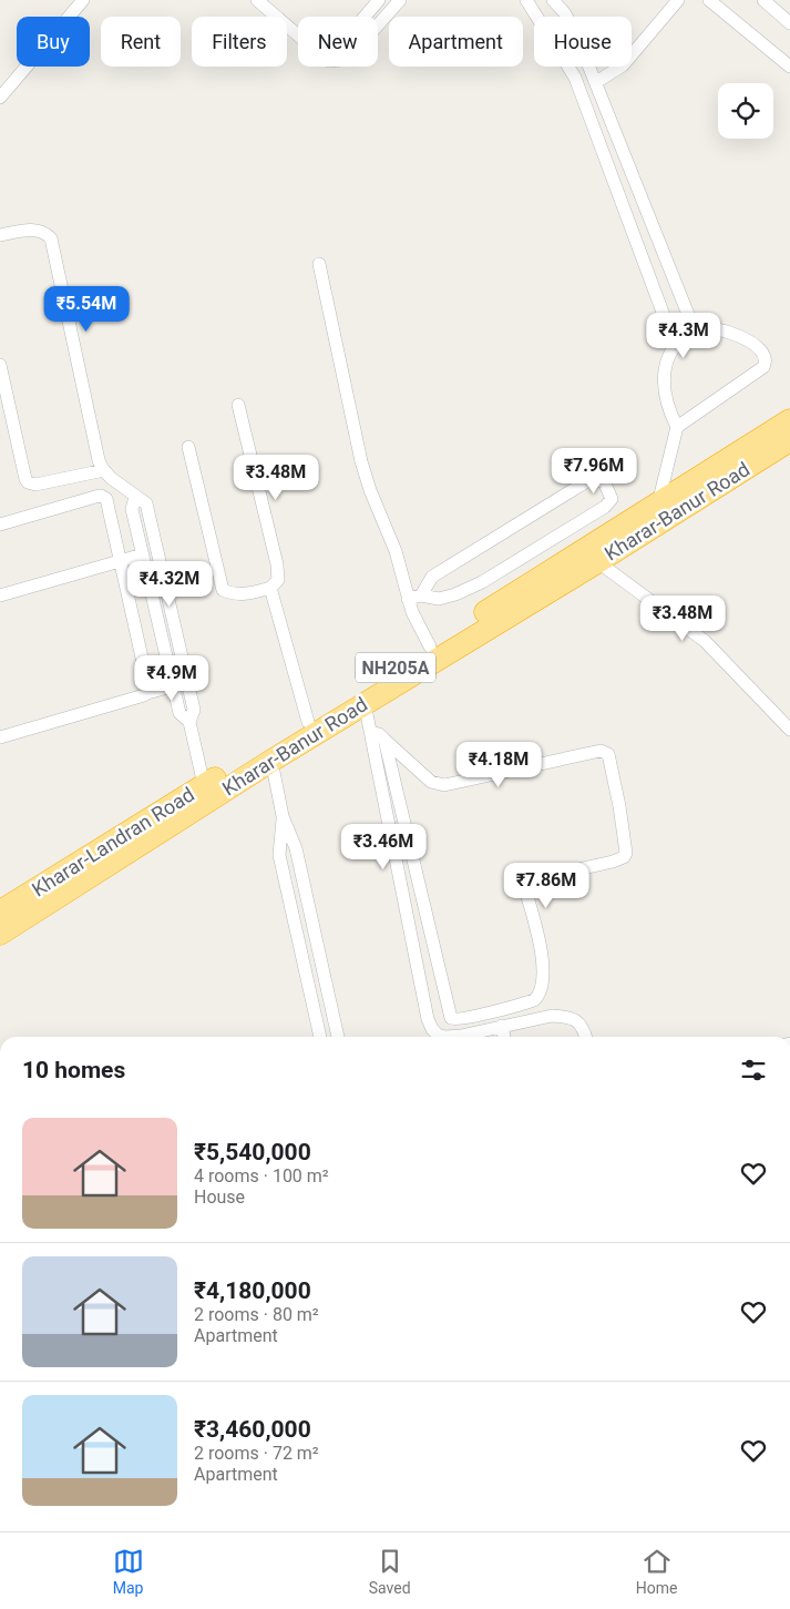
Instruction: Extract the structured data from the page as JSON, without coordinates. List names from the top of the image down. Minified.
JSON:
{"streets":{"highway":["Kharar-Banur Road","NH205A","Kharar-Landran Road"]},"crossings":[["Kharar-Banur Road","Kharar-Landran Road"]],"page":{"chip":["Buy","Rent","Filters","New","Apartment","House"],"price":["₹5.54M","₹4.3M","₹7.96M","₹3.48M","₹4.32M","₹3.48M","₹4.9M","₹4.18M","₹3.46M","₹7.86M"],"heading":"10 homes","list":[{"name":"₹5,540,000","note":"4 rooms · 100 m² · House"},{"name":"₹4,180,000","note":"2 rooms · 80 m² · Apartment"},{"name":"₹3,460,000","note":"2 rooms · 72 m² · Apartment"}],"tabs":["Map","Saved","Home"]}}
